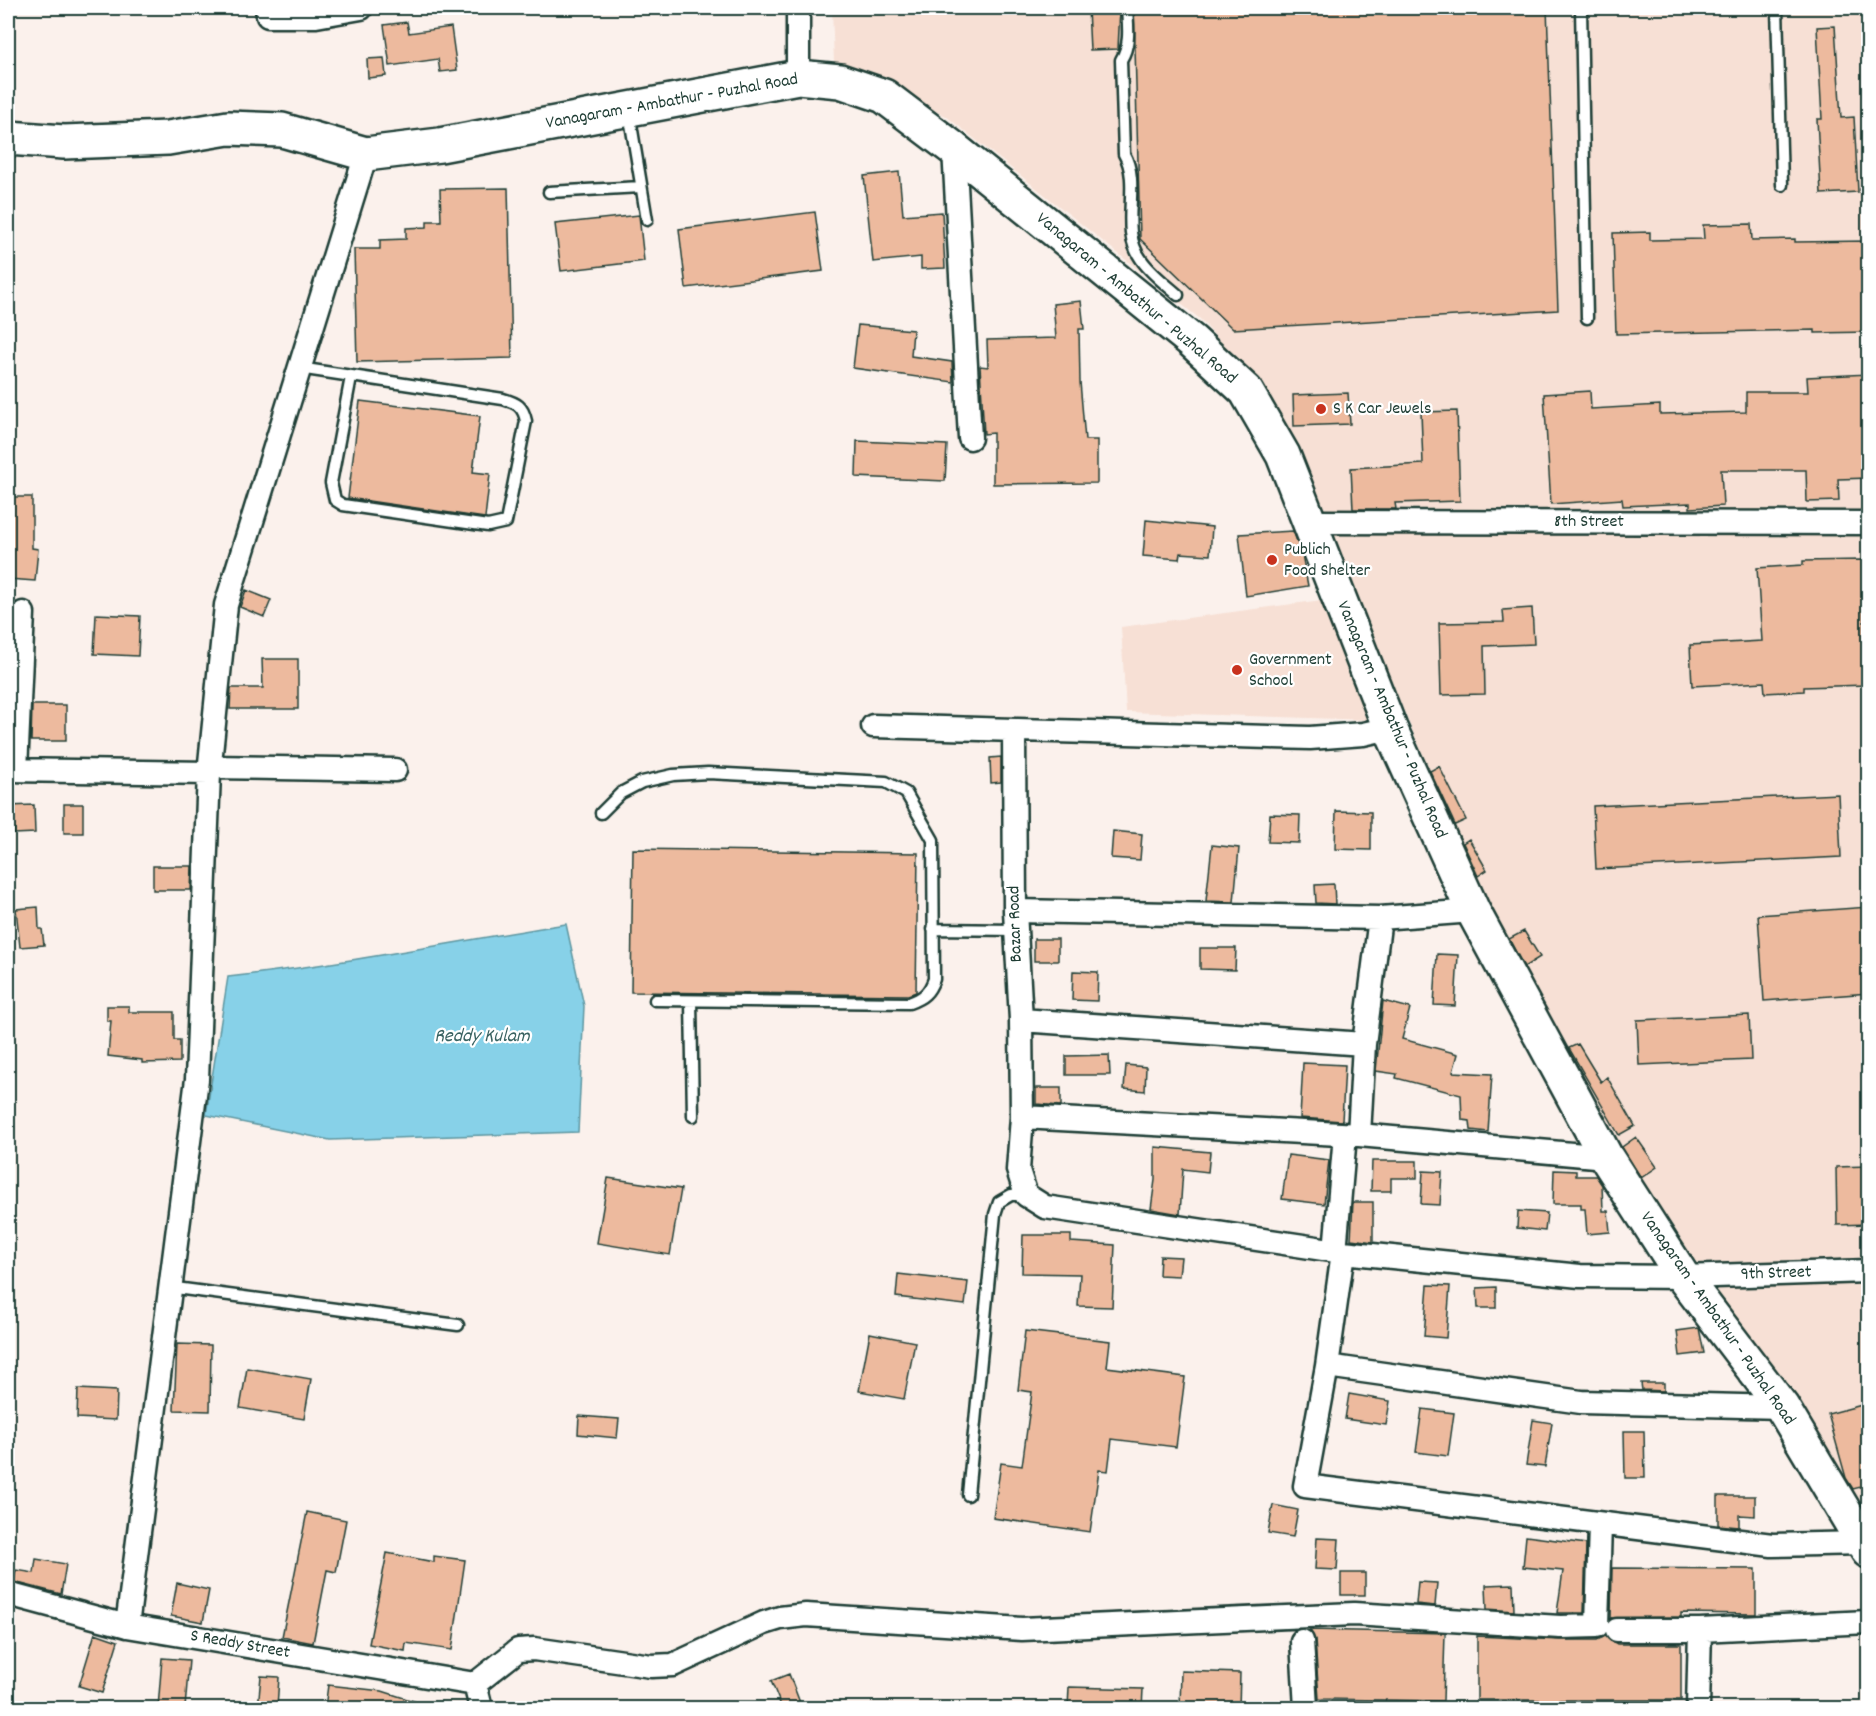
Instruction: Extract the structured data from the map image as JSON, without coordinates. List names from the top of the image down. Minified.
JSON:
{"streets":{"main road":["Vanagaram - Ambathur - Puzhal Road"],"street":["8th Street","Bazar Road","9th Street","S Reddy Street"]},"crossings":[["Vanagaram - Ambathur - Puzhal Road","8th Street"],["Vanagaram - Ambathur - Puzhal Road","9th Street"],["Bazar Road","9th Street"]],"water":["Reddy Kulam"],"places":["S K Car Jewels","Publich Food Shelter","Government School"]}
